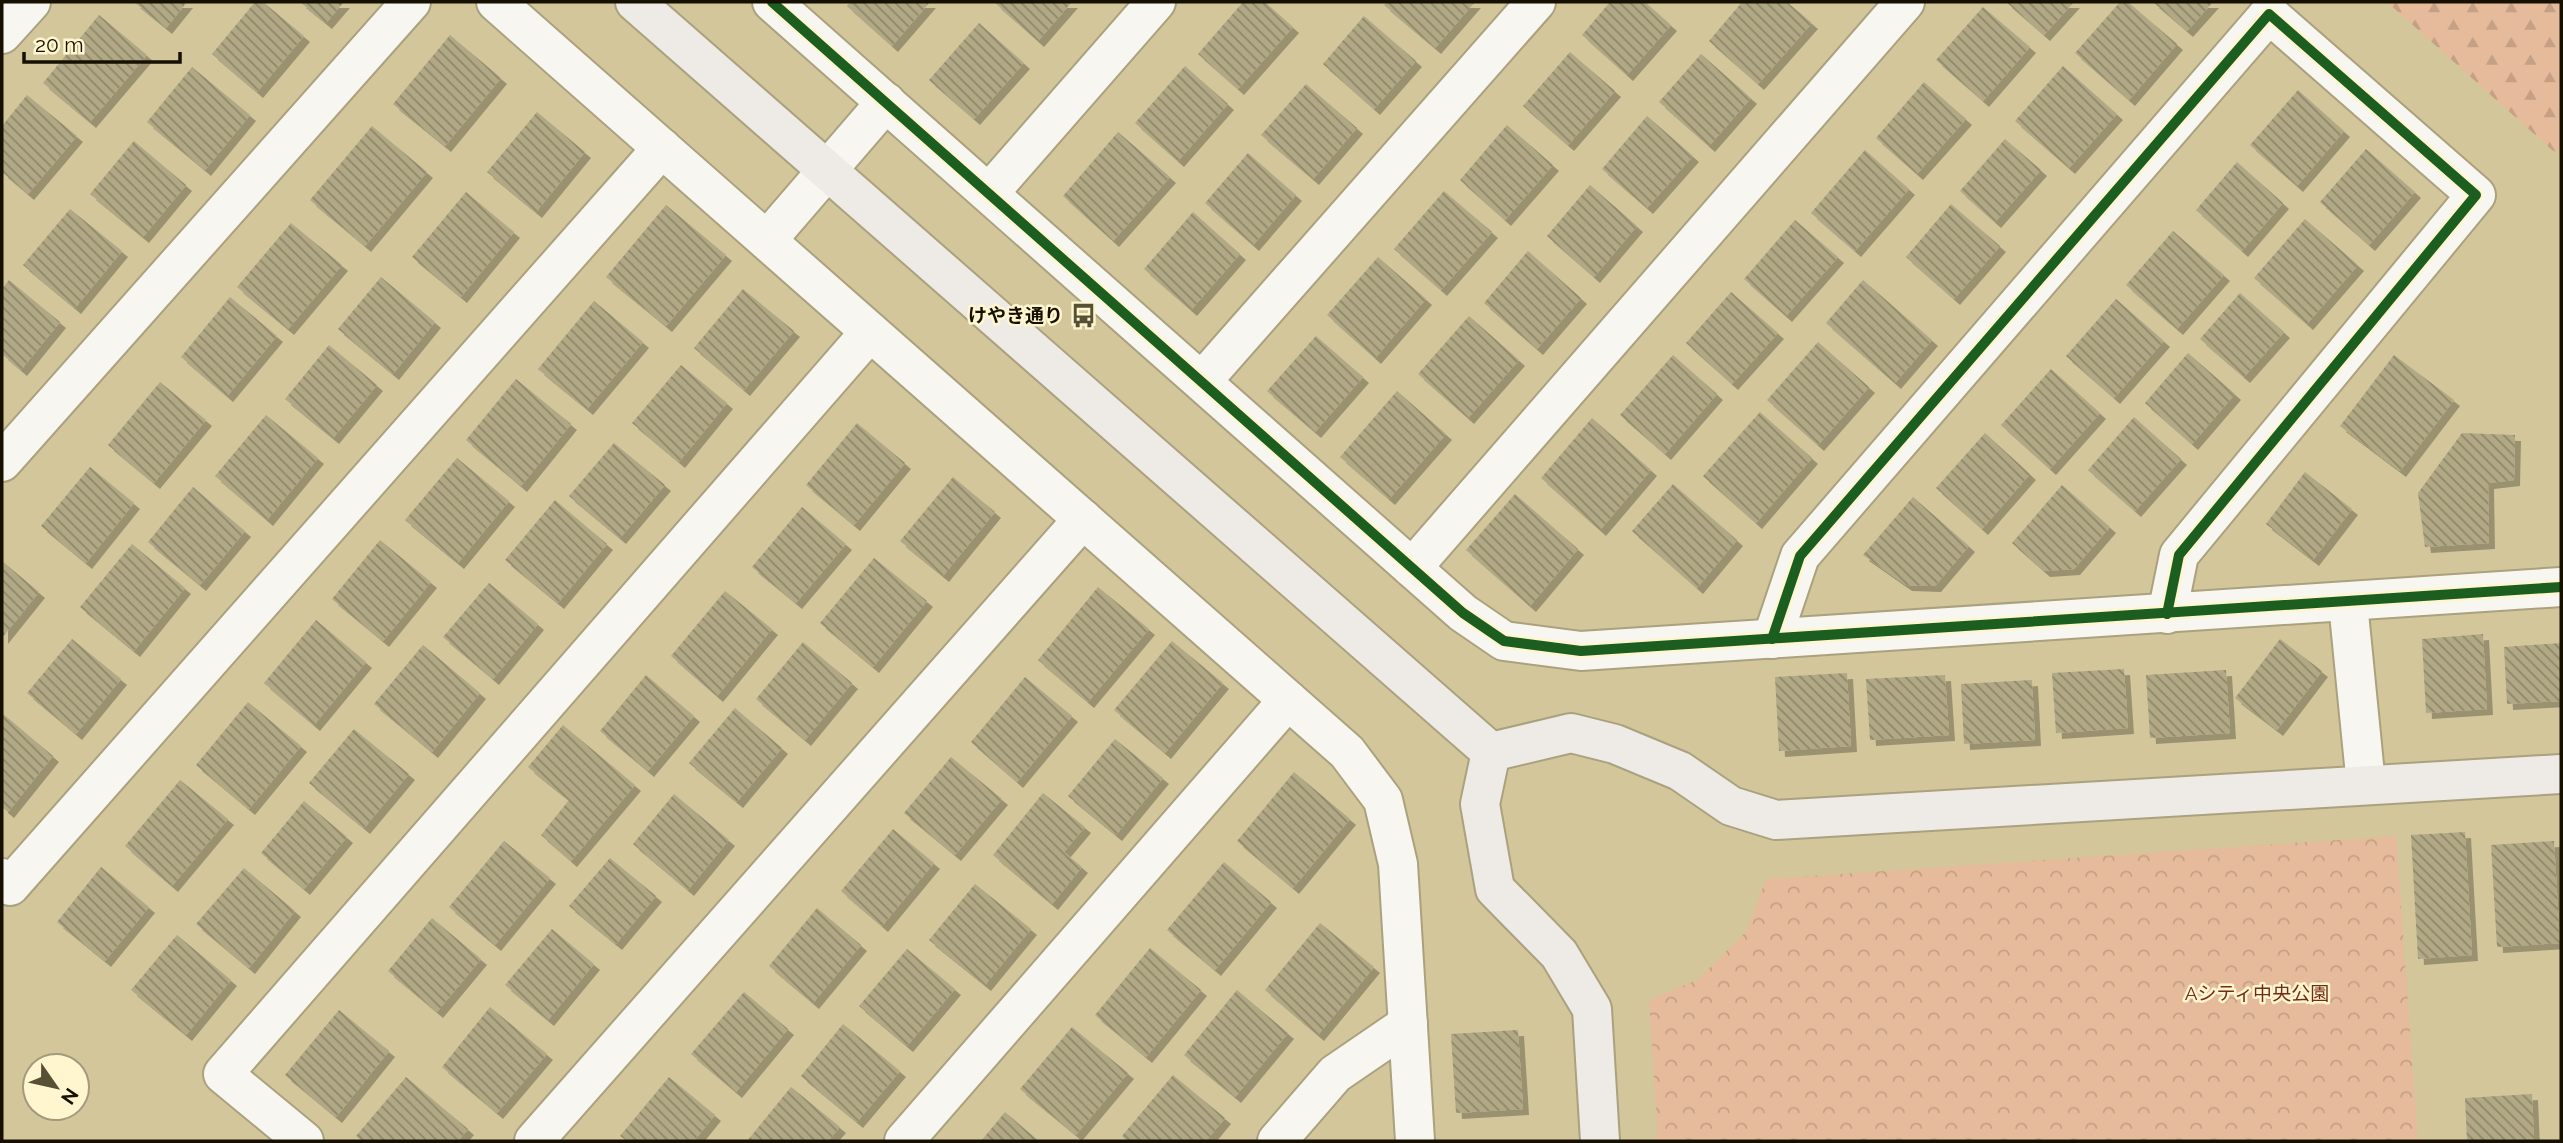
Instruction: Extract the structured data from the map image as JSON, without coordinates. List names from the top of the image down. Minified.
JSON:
{"parks":["Aシティ中央公園"],"places":{"bus stop":["けやき通り"]},"scale_bar":"20 m","north":"bottom right"}
